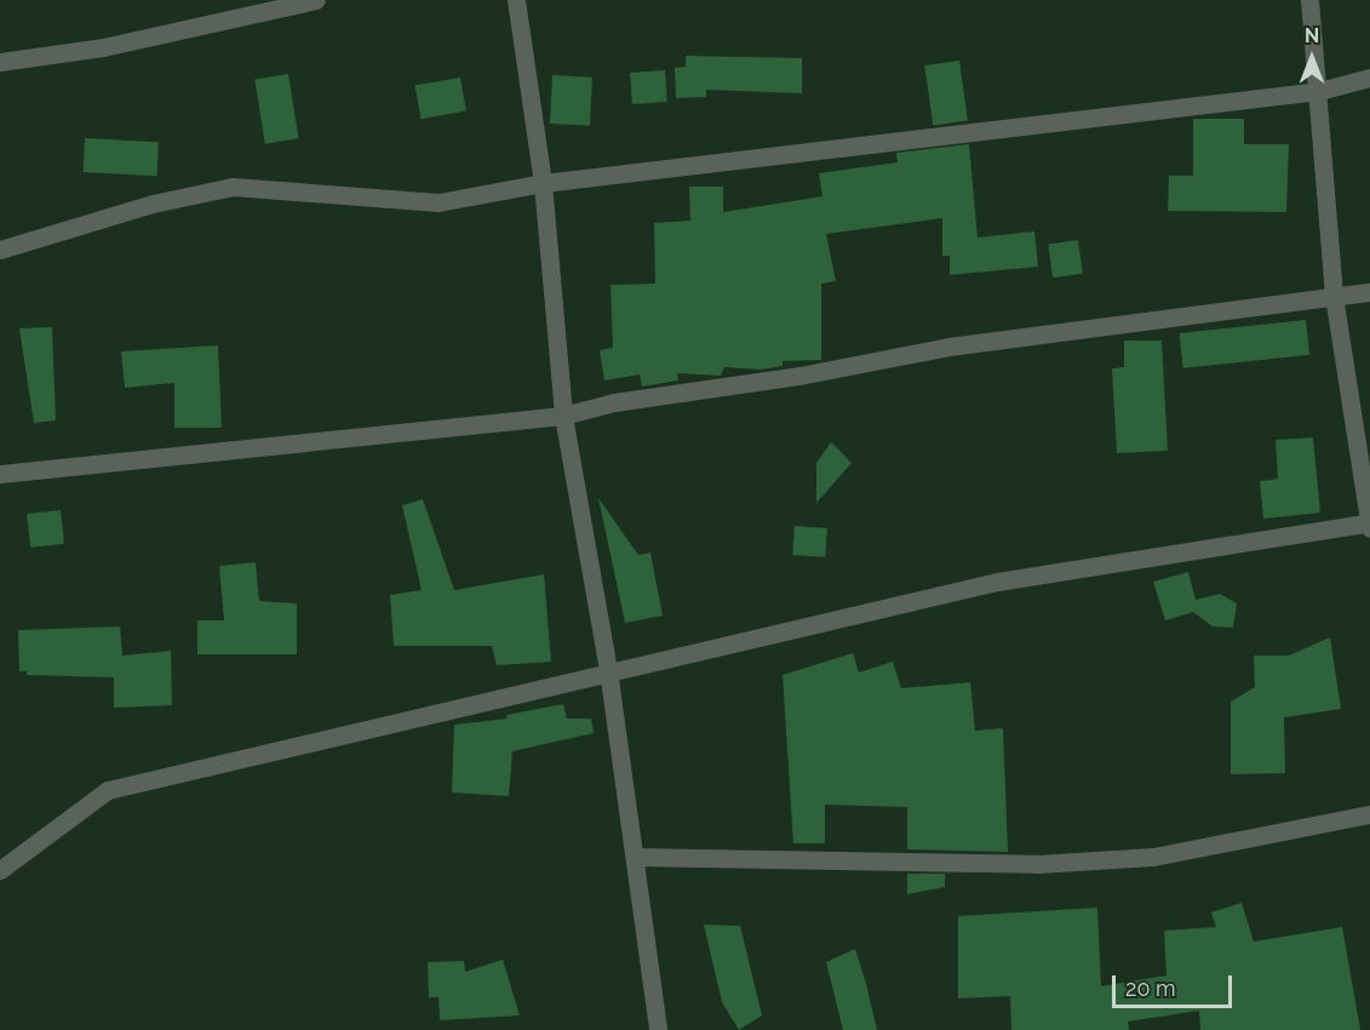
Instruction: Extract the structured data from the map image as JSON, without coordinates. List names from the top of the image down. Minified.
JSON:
{"scale_bar":"20 m","north":"top"}
